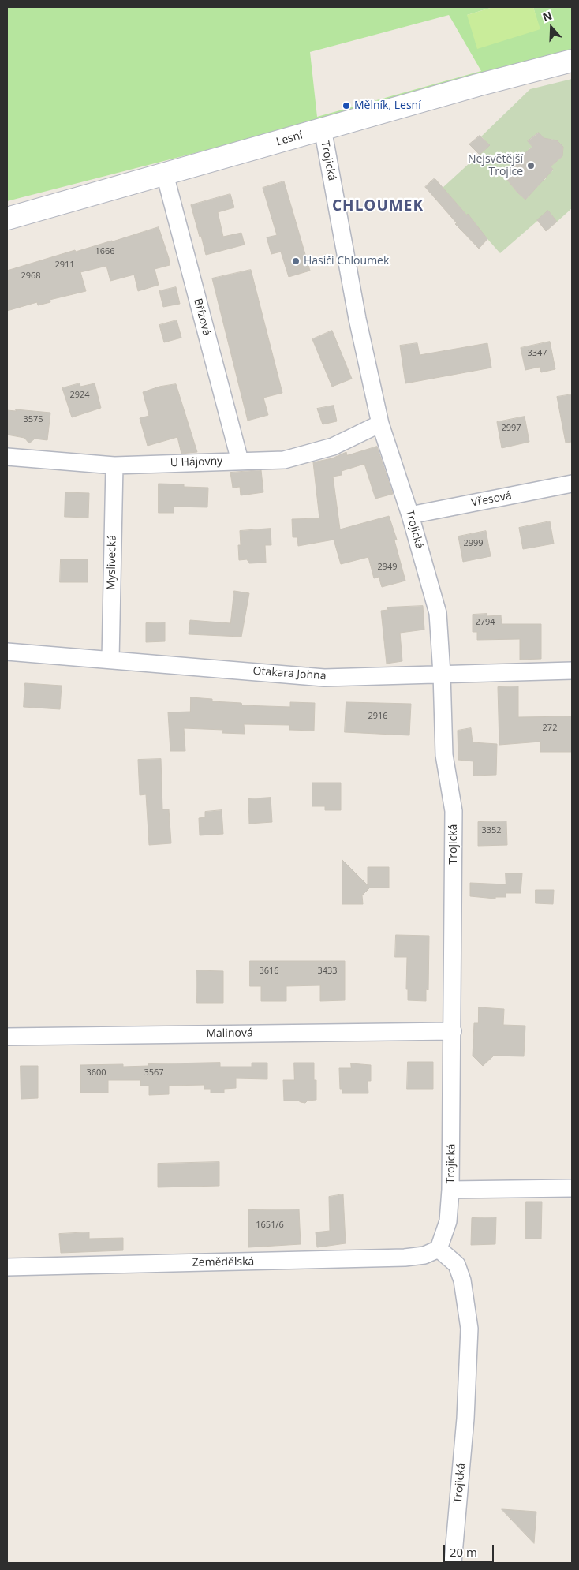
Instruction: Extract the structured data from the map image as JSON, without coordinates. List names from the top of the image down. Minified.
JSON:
{"streets":{"street":["Lesní","Trojická","Břízová","U Hájovny","Vřesová","Myslivecká","Otakara Johna","Malinová","Zemědělská"]},"crossings":[["Lesní","Trojická"],["Lesní","Břízová"],["Trojická","U Hájovny"],["Trojická","Vřesová"],["Trojická","Otakara Johna"],["Trojická","Malinová"],["Trojická","Zemědělská"],["Břízová","U Hájovny"],["U Hájovny","Myslivecká"],["Myslivecká","Otakara Johna"]],"districts":["CHLOUMEK"],"places":["Mělník, Lesní","Nejsvětější Trojice","Hasiči Chloumek"],"house_numbers":["1666","2911","2968","3347","2924","3575","2997","2999","2949","2794","2916","272","3352","3616","3433","3600","3567","1651/6"],"scale_bar":"20 m","north":"top"}
